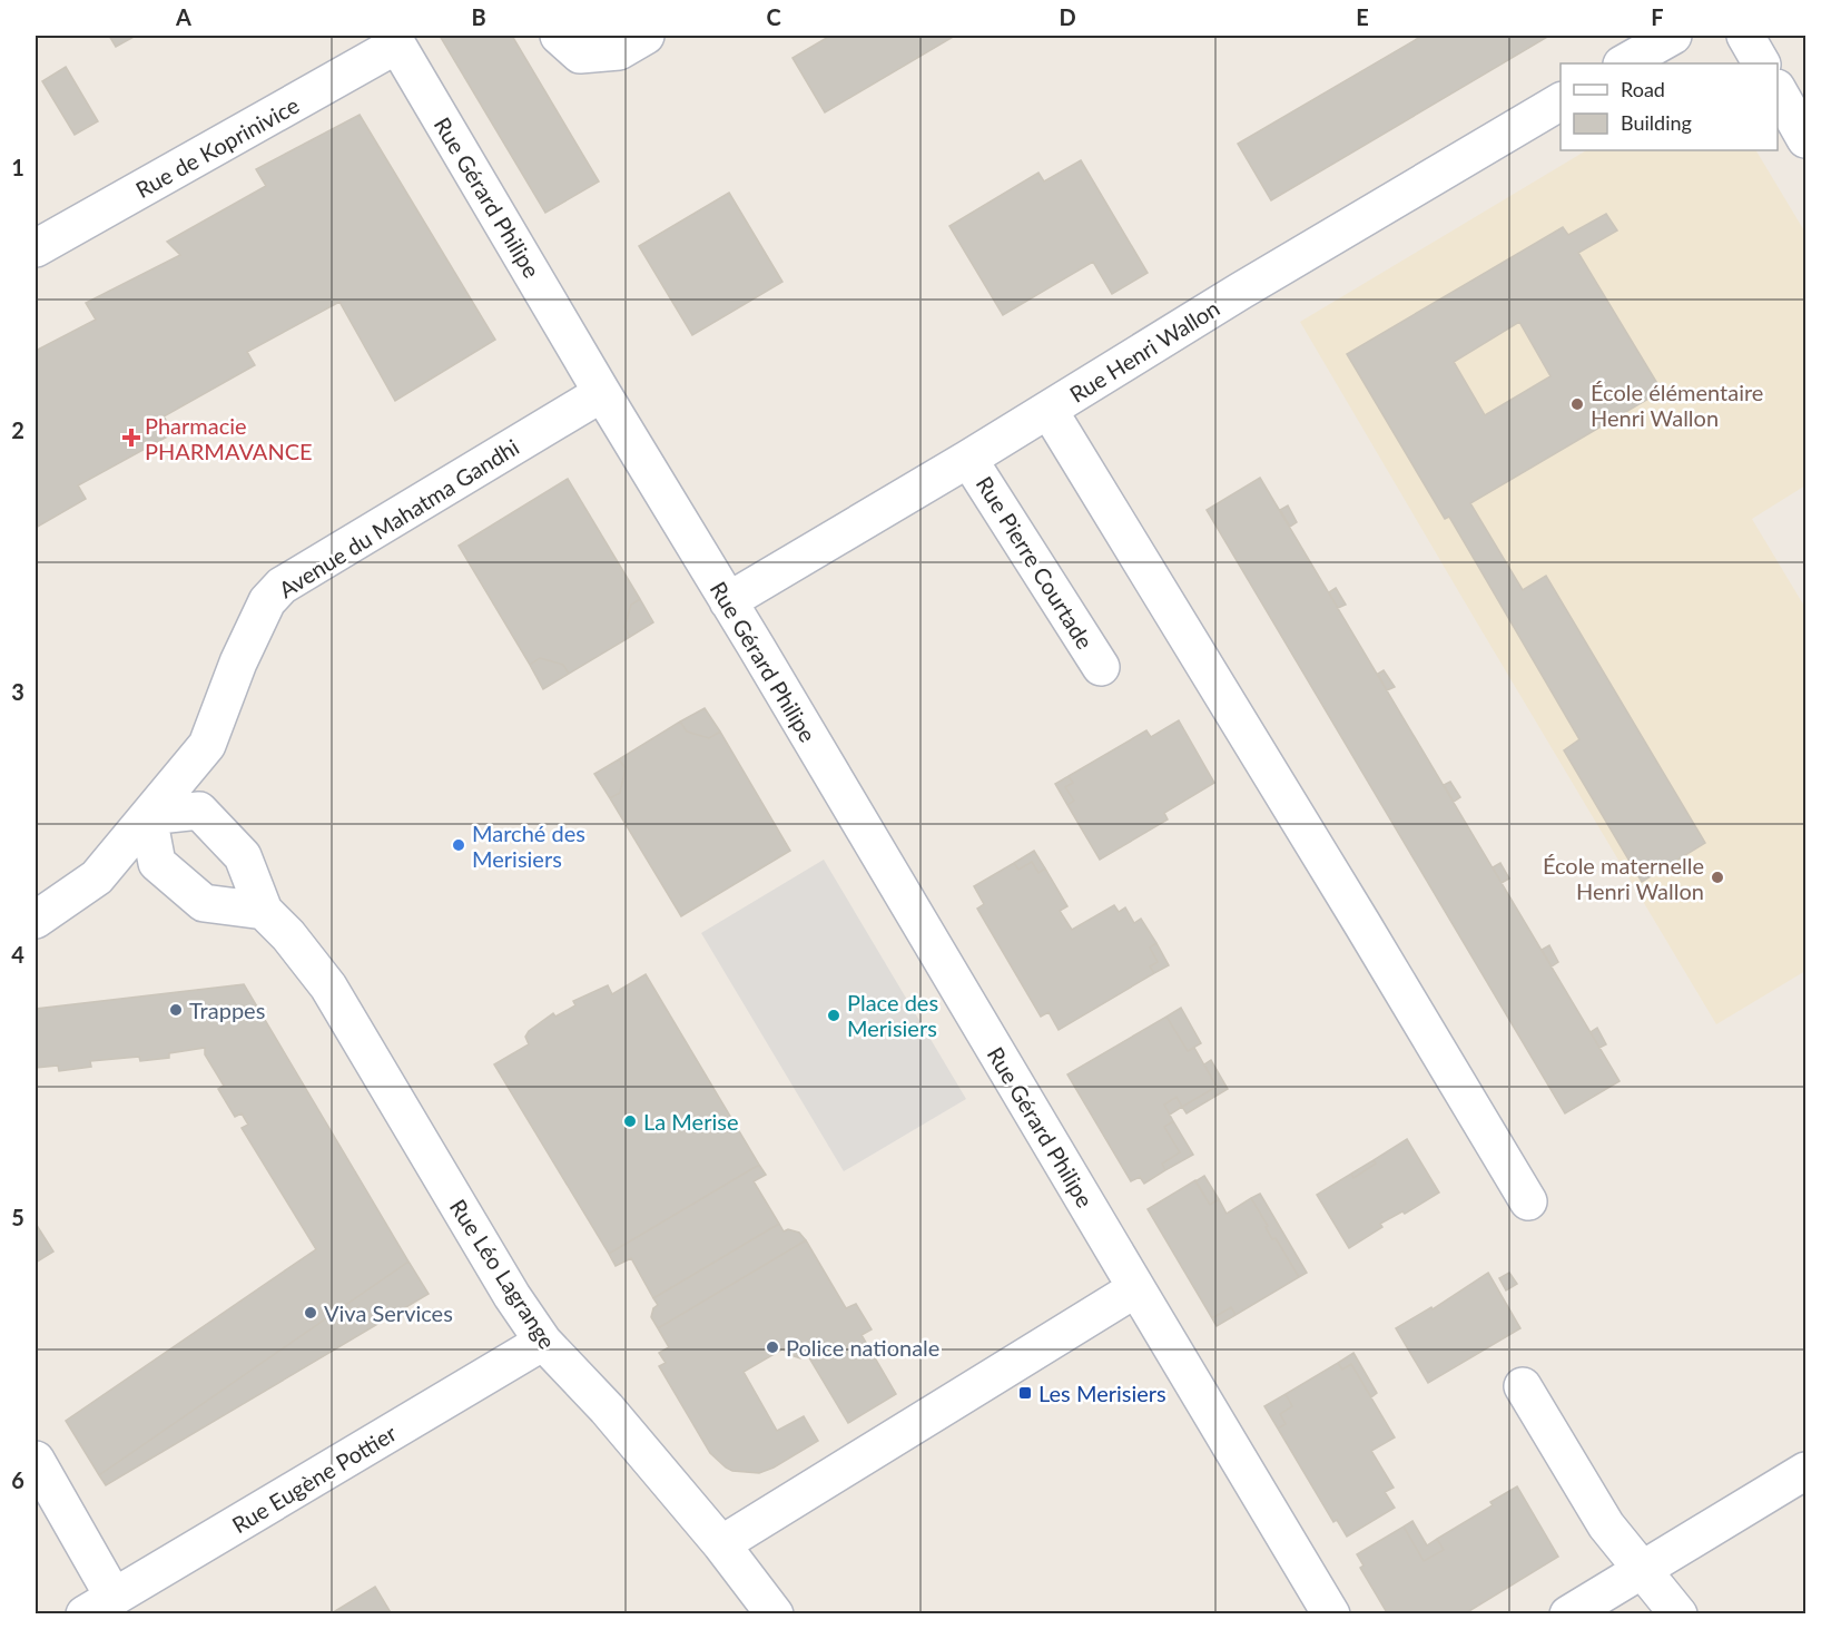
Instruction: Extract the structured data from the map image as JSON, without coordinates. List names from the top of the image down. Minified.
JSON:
{"streets":{"street":["Rue de Koprinivice","Rue Gérard Philipe","Rue Henri Wallon","Avenue du Mahatma Gandhi","Rue Pierre Courtade","Rue Léo Lagrange","Rue Eugène Pottier"]},"crossings":[["Rue de Koprinivice","Rue Gérard Philipe"],["Rue Gérard Philipe","Rue Henri Wallon"],["Rue Gérard Philipe","Avenue du Mahatma Gandhi"],["Rue Henri Wallon","Rue Pierre Courtade"],["Avenue du Mahatma Gandhi","Rue Léo Lagrange"],["Rue Léo Lagrange","Rue Eugène Pottier"]],"places":{"other":["École élémentaire Henri Wallon","Marché des Merisiers","École maternelle Henri Wallon","Trappes","Place des Merisiers","La Merise","Viva Services","Police nationale"],"health":["Pharmacie PHARMAVANCE"],"transit":["Les Merisiers"]},"legend":["Road","Building"],"grid":{"columns":["A","B","C","D","E","F"],"rows":["1","2","3","4","5","6"]}}
